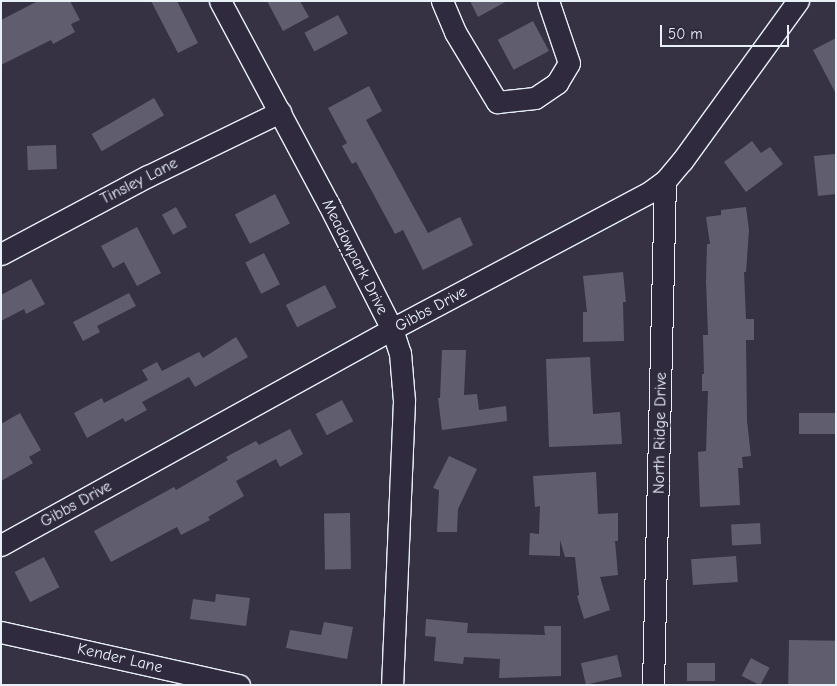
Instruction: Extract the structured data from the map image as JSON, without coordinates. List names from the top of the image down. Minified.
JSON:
{"streets":{"street":["Tinsley Lane","Meadowpark Drive","Gibbs Drive","North Ridge Drive","Kender Lane"]},"crossings":[["Tinsley Lane","Meadowpark Drive"],["Meadowpark Drive","Gibbs Drive"],["Gibbs Drive","North Ridge Drive"]],"scale_bar":"50 m"}
